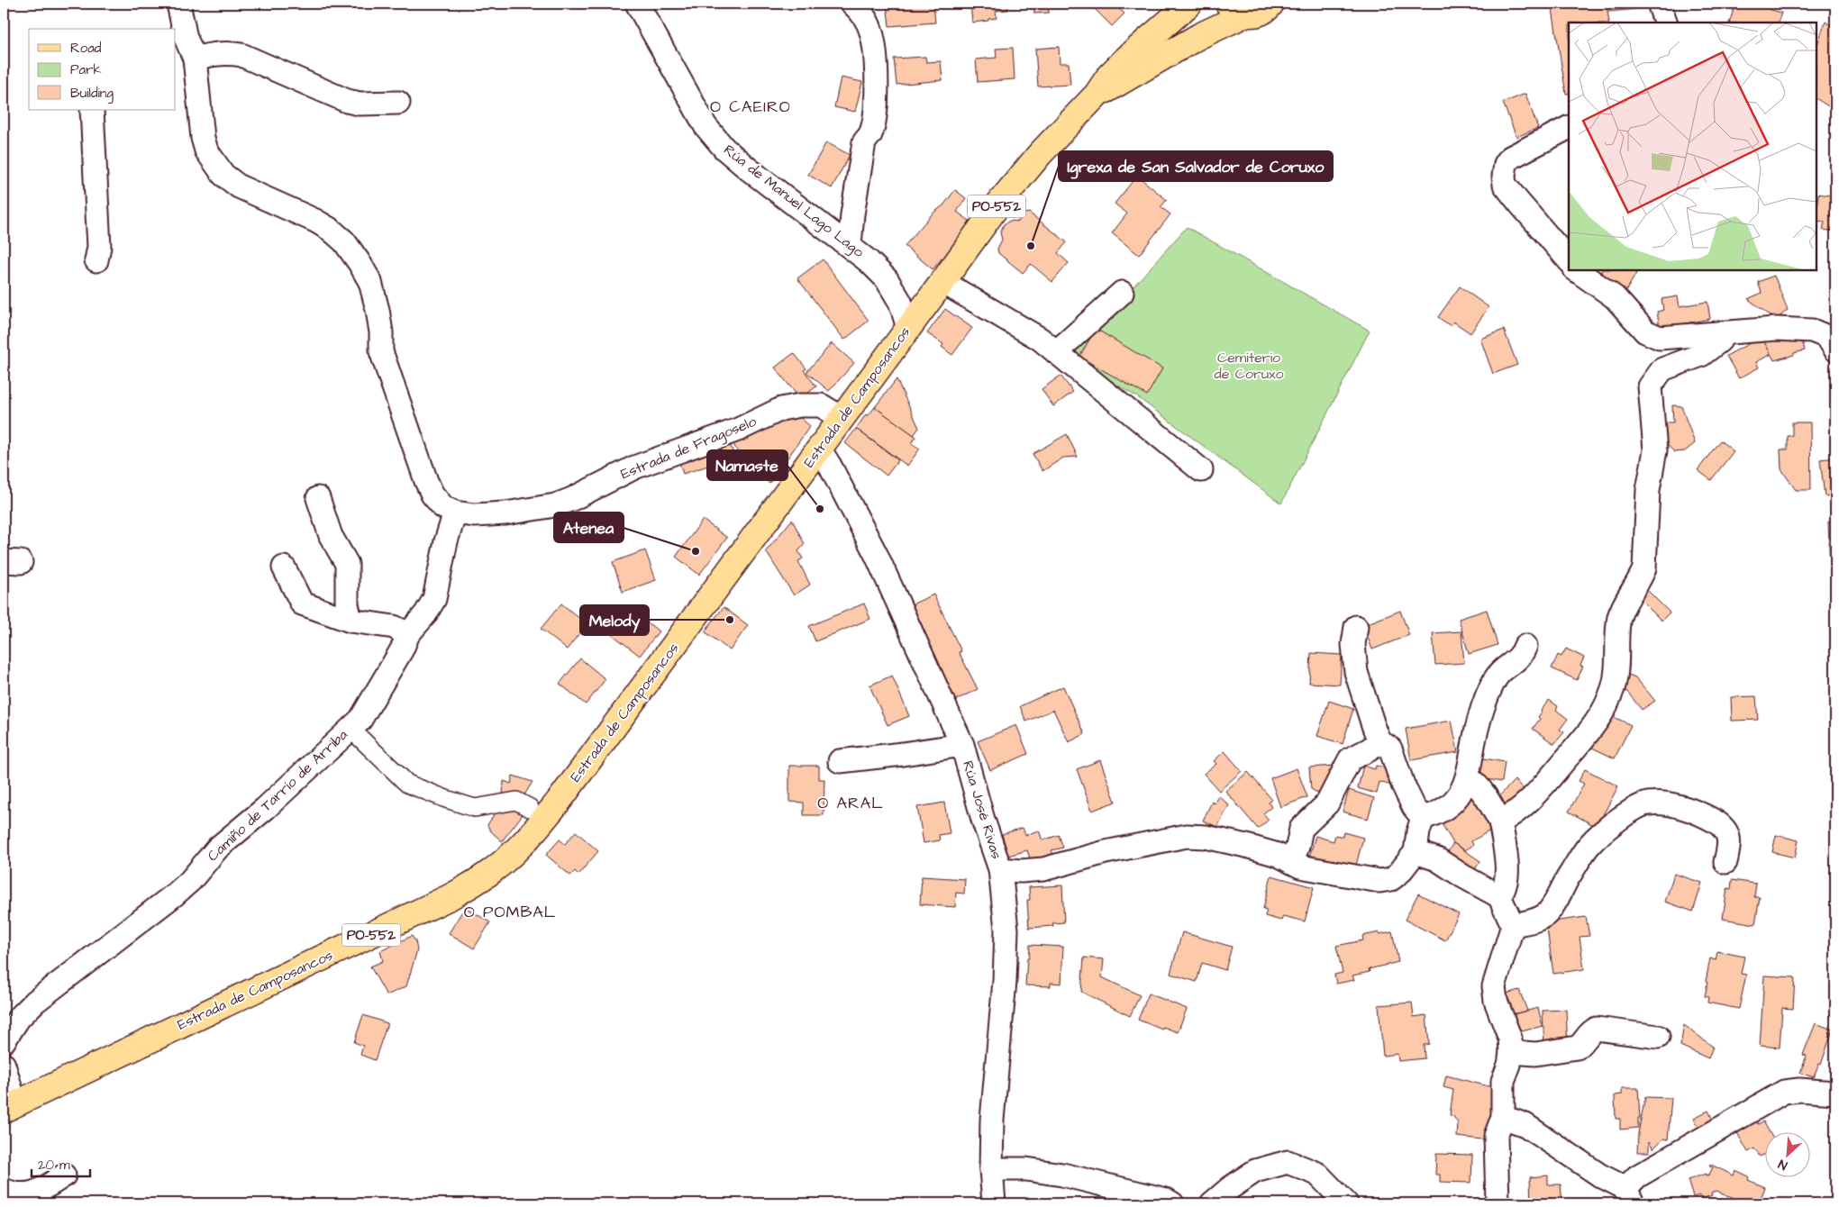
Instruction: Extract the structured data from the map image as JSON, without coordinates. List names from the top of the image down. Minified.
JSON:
{"streets":{"main road":["PO-552","Estrada de Camposancos"],"street":["Rúa de Manuel Lago Lago","Estrada de Fragoselo","Camiño de Tarrío de Arriba","Rúa José Rivas"]},"crossings":[["Rúa de Manuel Lago Lago","Estrada de Camposancos"],["Estrada de Camposancos","Estrada de Fragoselo"],["Estrada de Camposancos","Rúa José Rivas"],["Estrada de Fragoselo","Camiño de Tarrío de Arriba"]],"districts":["O CAEIRO","O ARAL","O POMBAL"],"parks":["Cemiterio de Coruxo"],"places":["Igrexa de San Salvador de Coruxo","Namaste","Atenea","Melody"],"legend":["Road","Park","Building"],"scale_bar":"20 m","north":"bottom left"}
